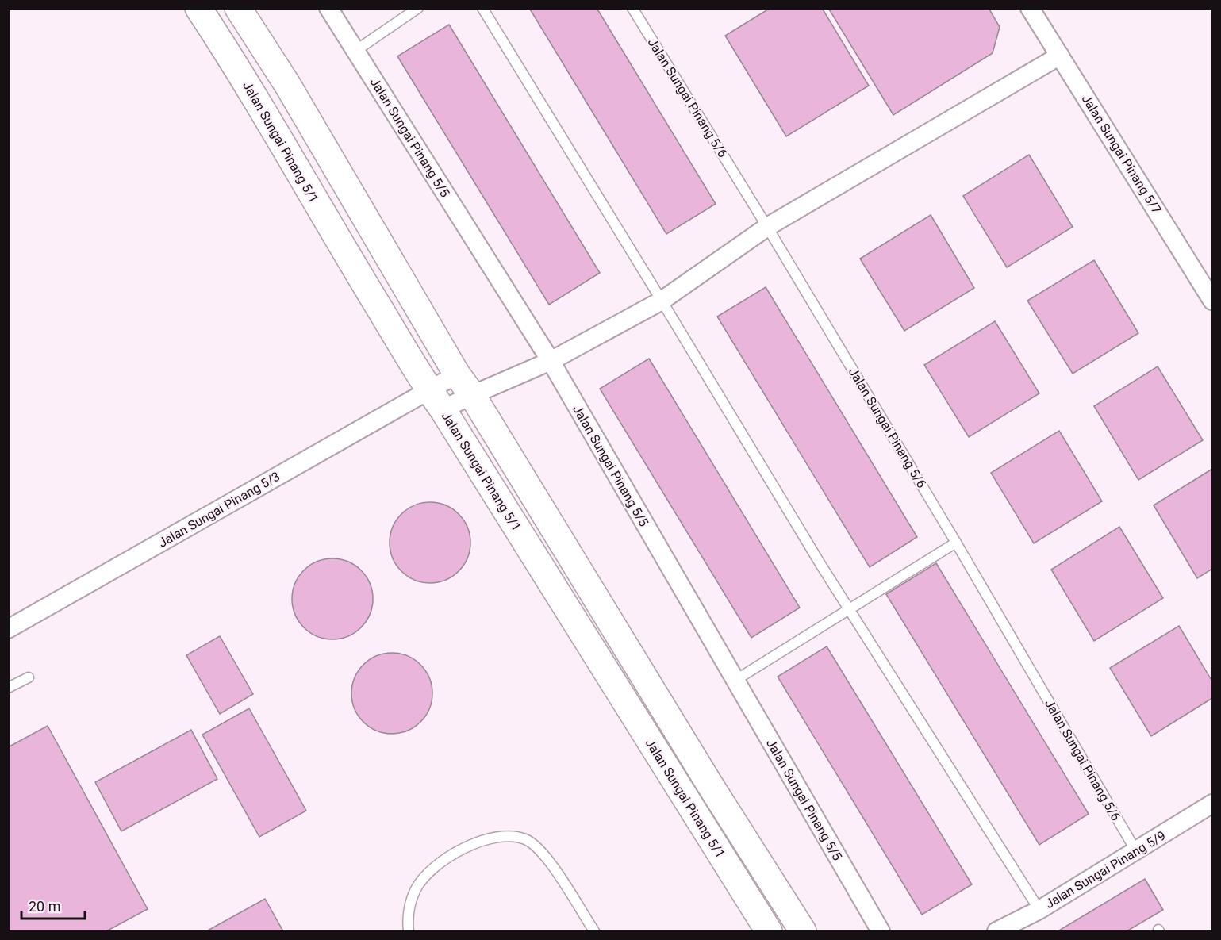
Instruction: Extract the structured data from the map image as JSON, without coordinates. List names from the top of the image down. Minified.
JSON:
{"streets":{"street":["Jalan Sungai Pinang 5/5","Jalan Sungai Pinang 5/1","Jalan Sungai Pinang 5/7","Jalan Sungai Pinang 5/3","Jalan Sungai Pinang 5/9"],"lane":["Jalan Sungai Pinang 5/6"]},"crossings":[["Jalan Sungai Pinang 5/6","Jalan Sungai Pinang 5/9"],["Jalan Sungai Pinang 5/1","Jalan Sungai Pinang 5/3"]],"scale_bar":"20 m"}
